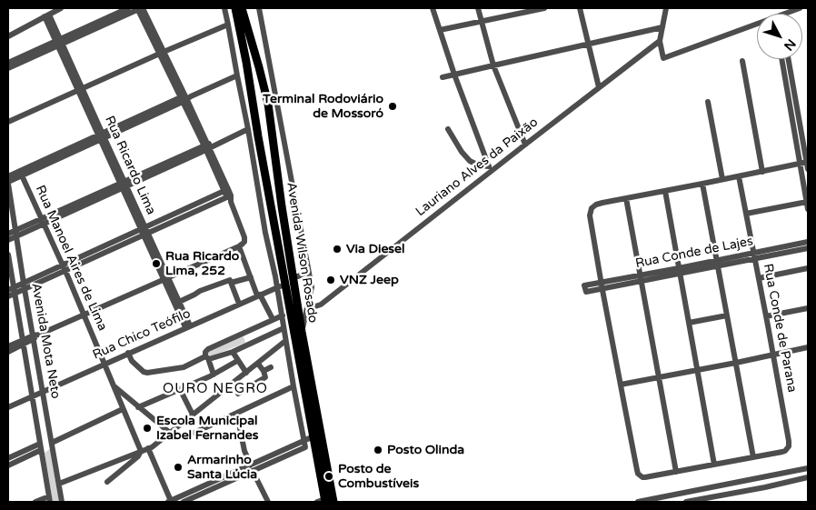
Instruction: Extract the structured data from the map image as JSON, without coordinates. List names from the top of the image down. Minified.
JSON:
{"streets":{"highway":["Avenida Wilson Rosado"],"street":["Rua Ricardo Lima","Lauriano Alves da Paixão","Rua Conde de Lajes","Rua Manoel Aires de Lima","Rua Conde de Parana","Rua Chico Teófilo","Avenida Mota Neto"]},"crossings":[["Rua Ricardo Lima","Rua Chico Teófilo"],["Avenida Wilson Rosado","Rua Chico Teófilo"],["Rua Conde de Lajes","Rua Conde de Parana"],["Rua Manoel Aires de Lima","Rua Chico Teófilo"],["Rua Chico Teófilo","Avenida Mota Neto"]],"districts":["OURO NEGRO"],"places":["Terminal Rodoviário de Mossoró","Via Diesel","Rua Ricardo Lima, 252","VNZ Jeep","Escola Municipal Izabel Fernandes","Posto Olinda","Armarinho Santa Lúcia","Posto de Combustíveis"],"north":"bottom right"}
